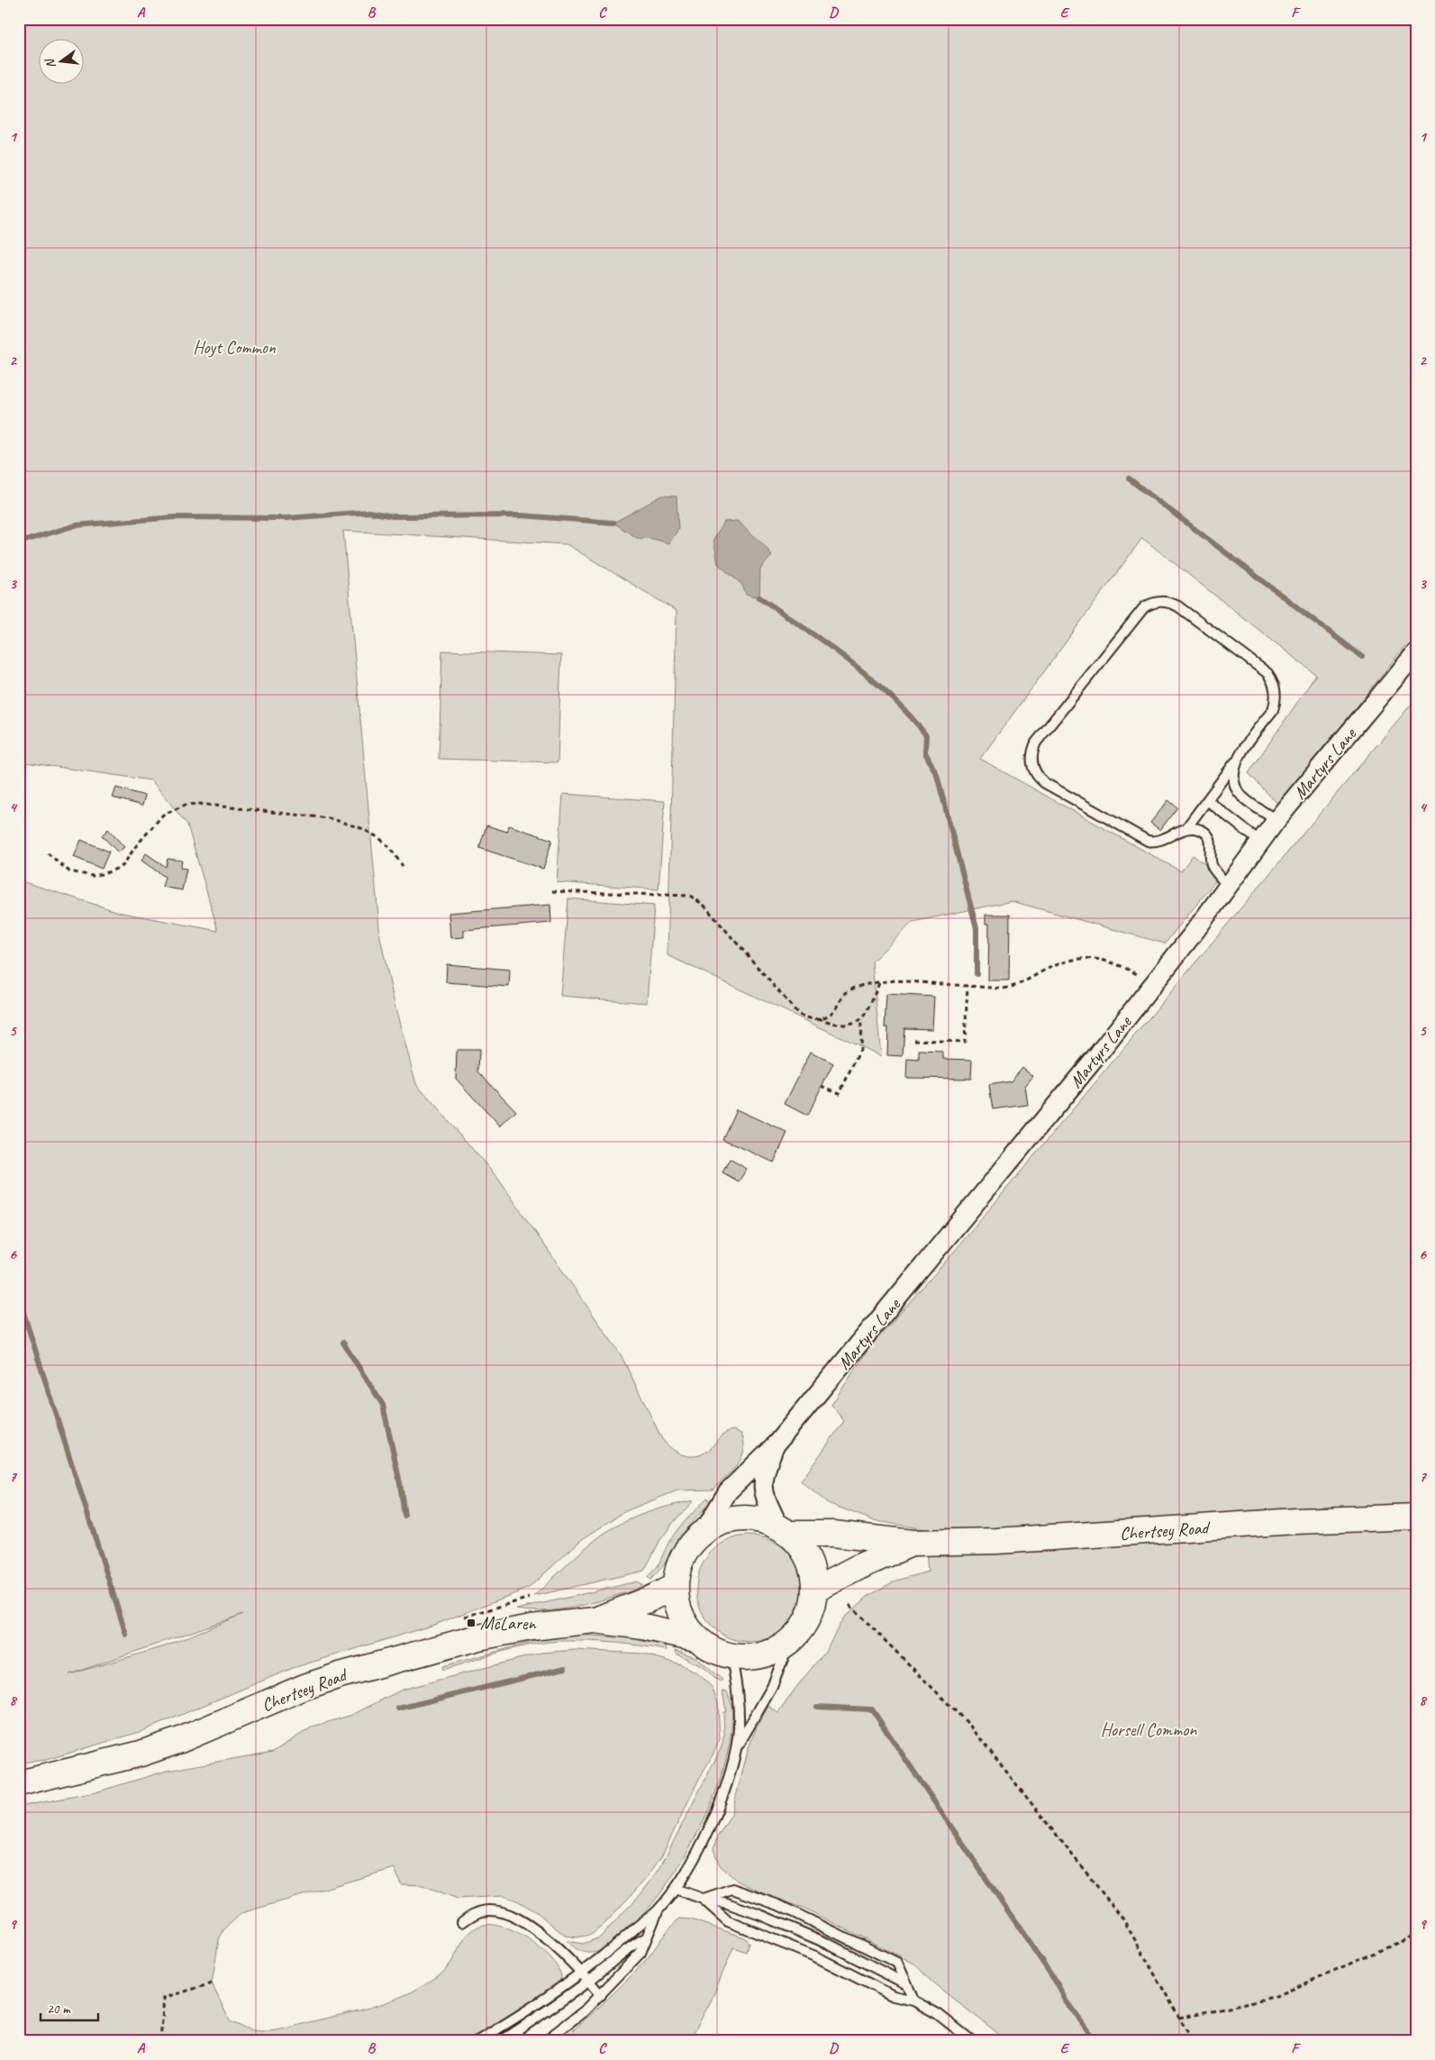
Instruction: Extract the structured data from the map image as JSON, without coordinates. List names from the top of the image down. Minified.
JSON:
{"streets":{"main road":["Chertsey Road"],"street":["Martyrs Lane"]},"crossings":[["Martyrs Lane","Chertsey Road"]],"parks":["Hoyt Common","Horsell Common"],"places":{"transit":["McLaren"]},"scale_bar":"20 m","north":"left","grid":{"columns":["A","B","C","D","E","F"],"rows":["1","2","3","4","5","6","7","8","9"]}}
